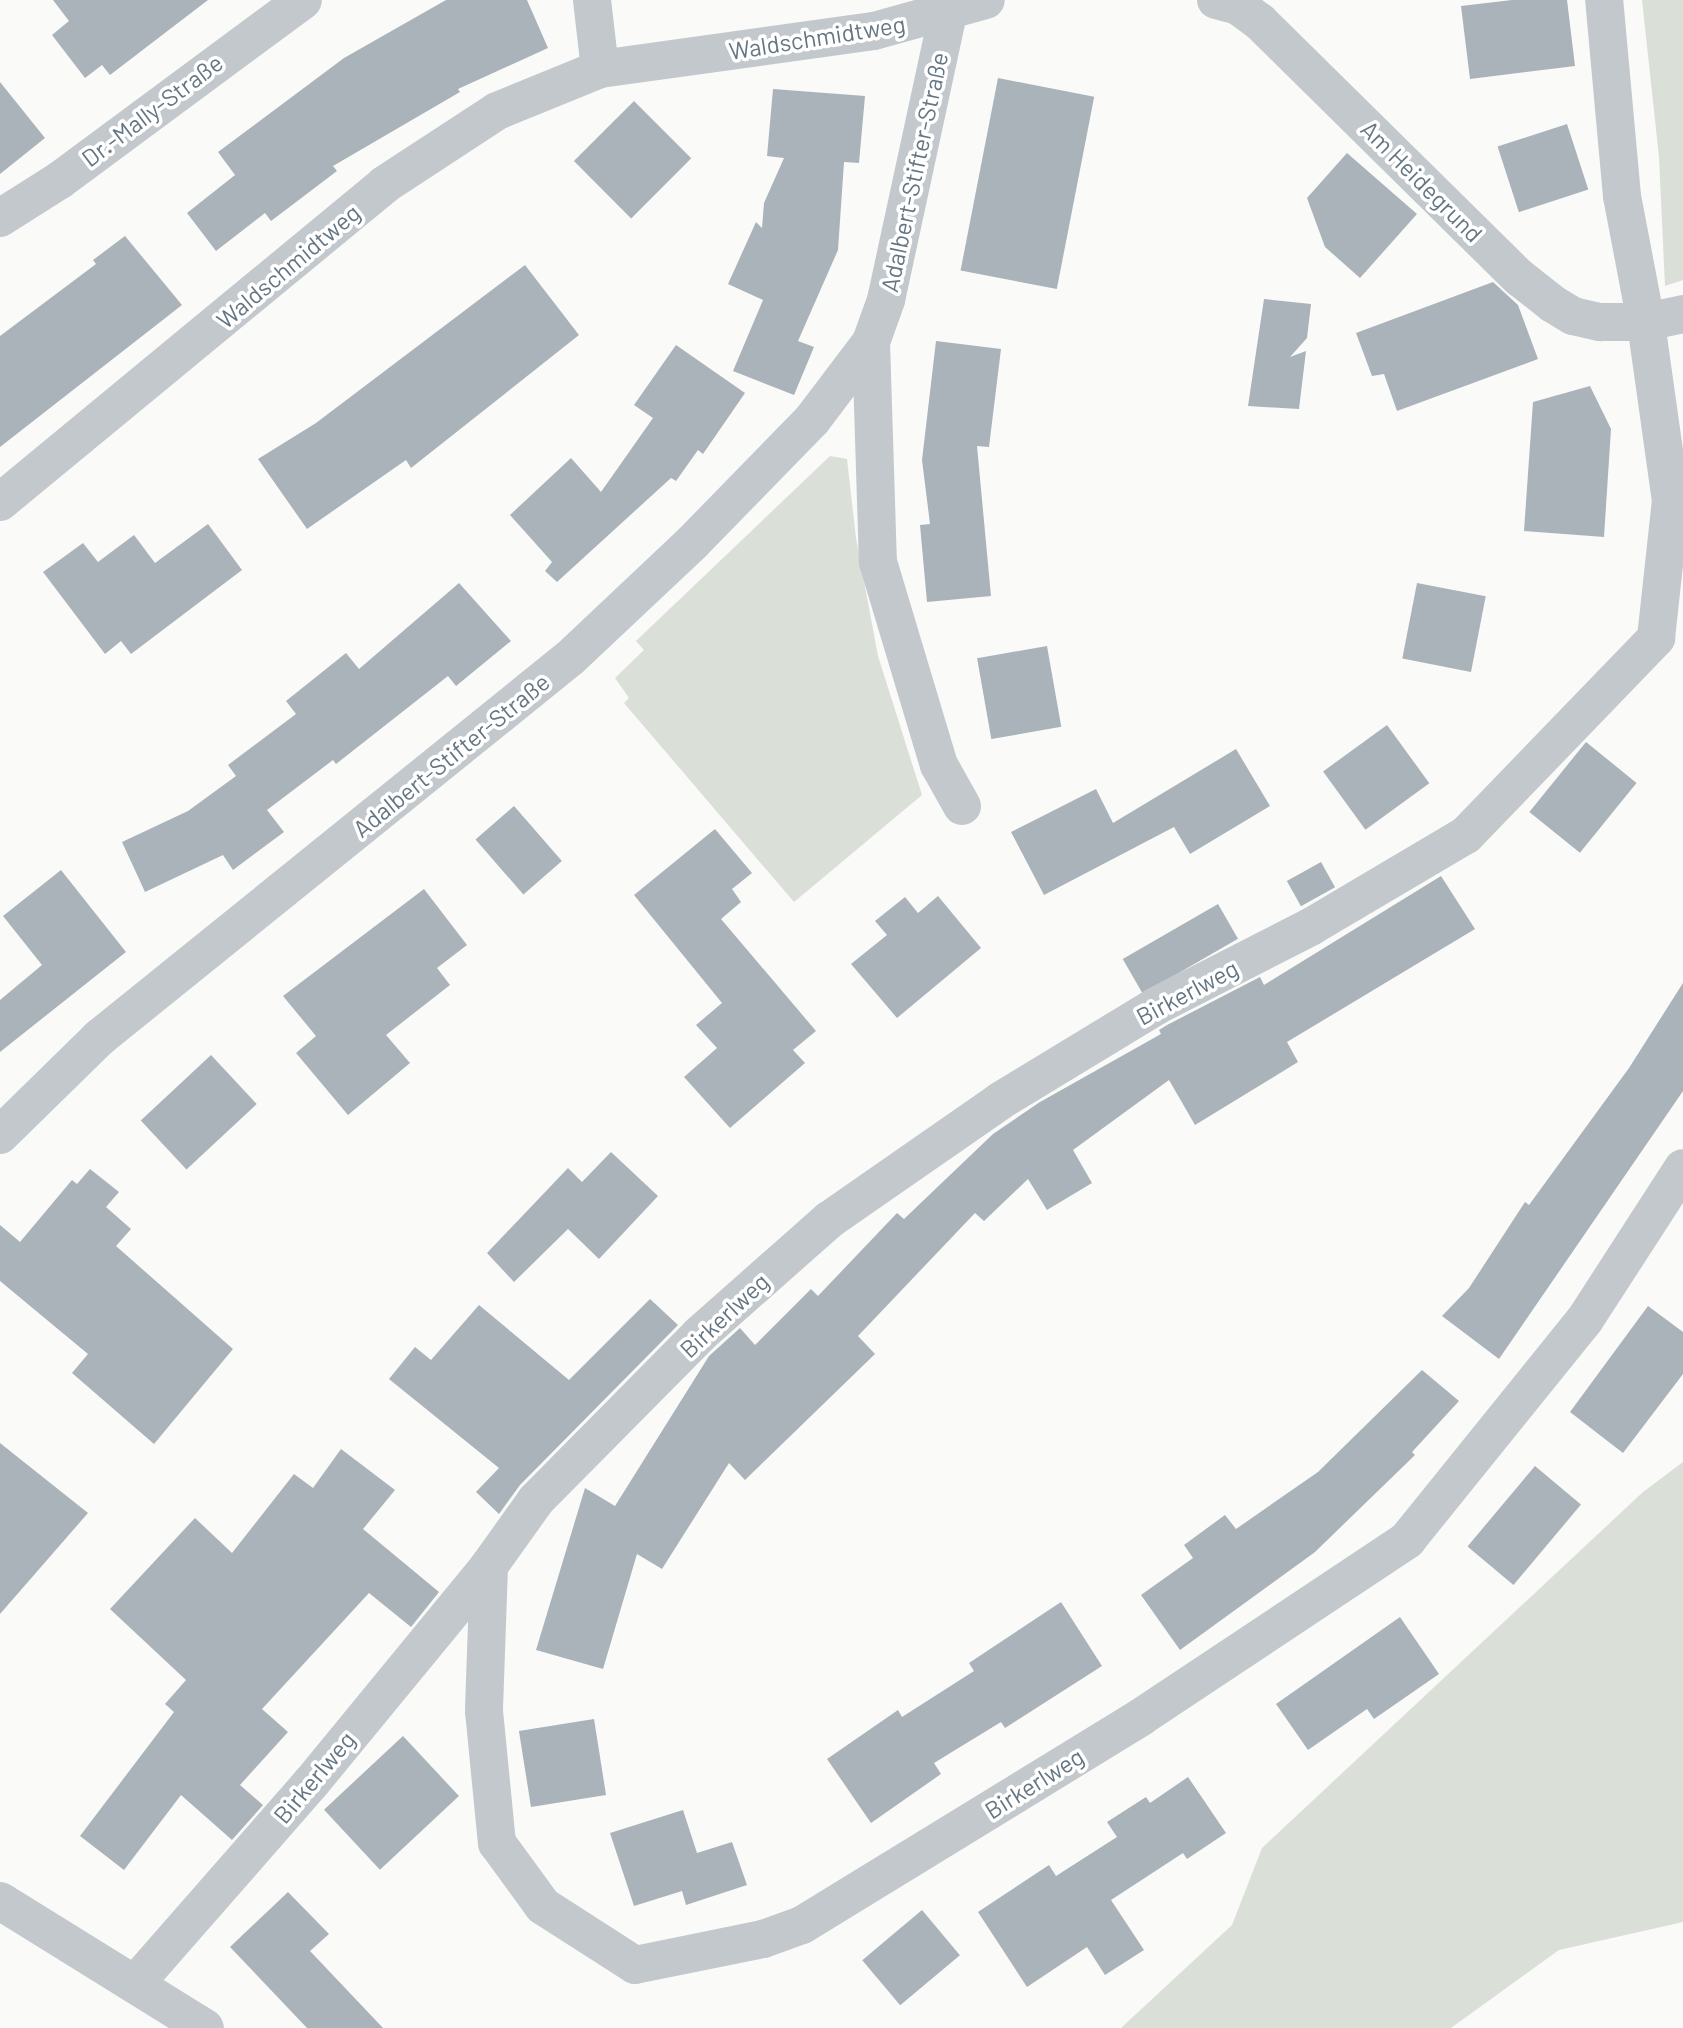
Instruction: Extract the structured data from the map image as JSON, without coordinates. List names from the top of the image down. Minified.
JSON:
{"streets":{"street":["Waldschmidtweg","Dr.-Mally-Straße","Adalbert-Stifter-Straße","Am Heidegrund","Birkerlweg"]},"crossings":[["Waldschmidtweg","Adalbert-Stifter-Straße"],["Am Heidegrund","Birkerlweg"]]}
